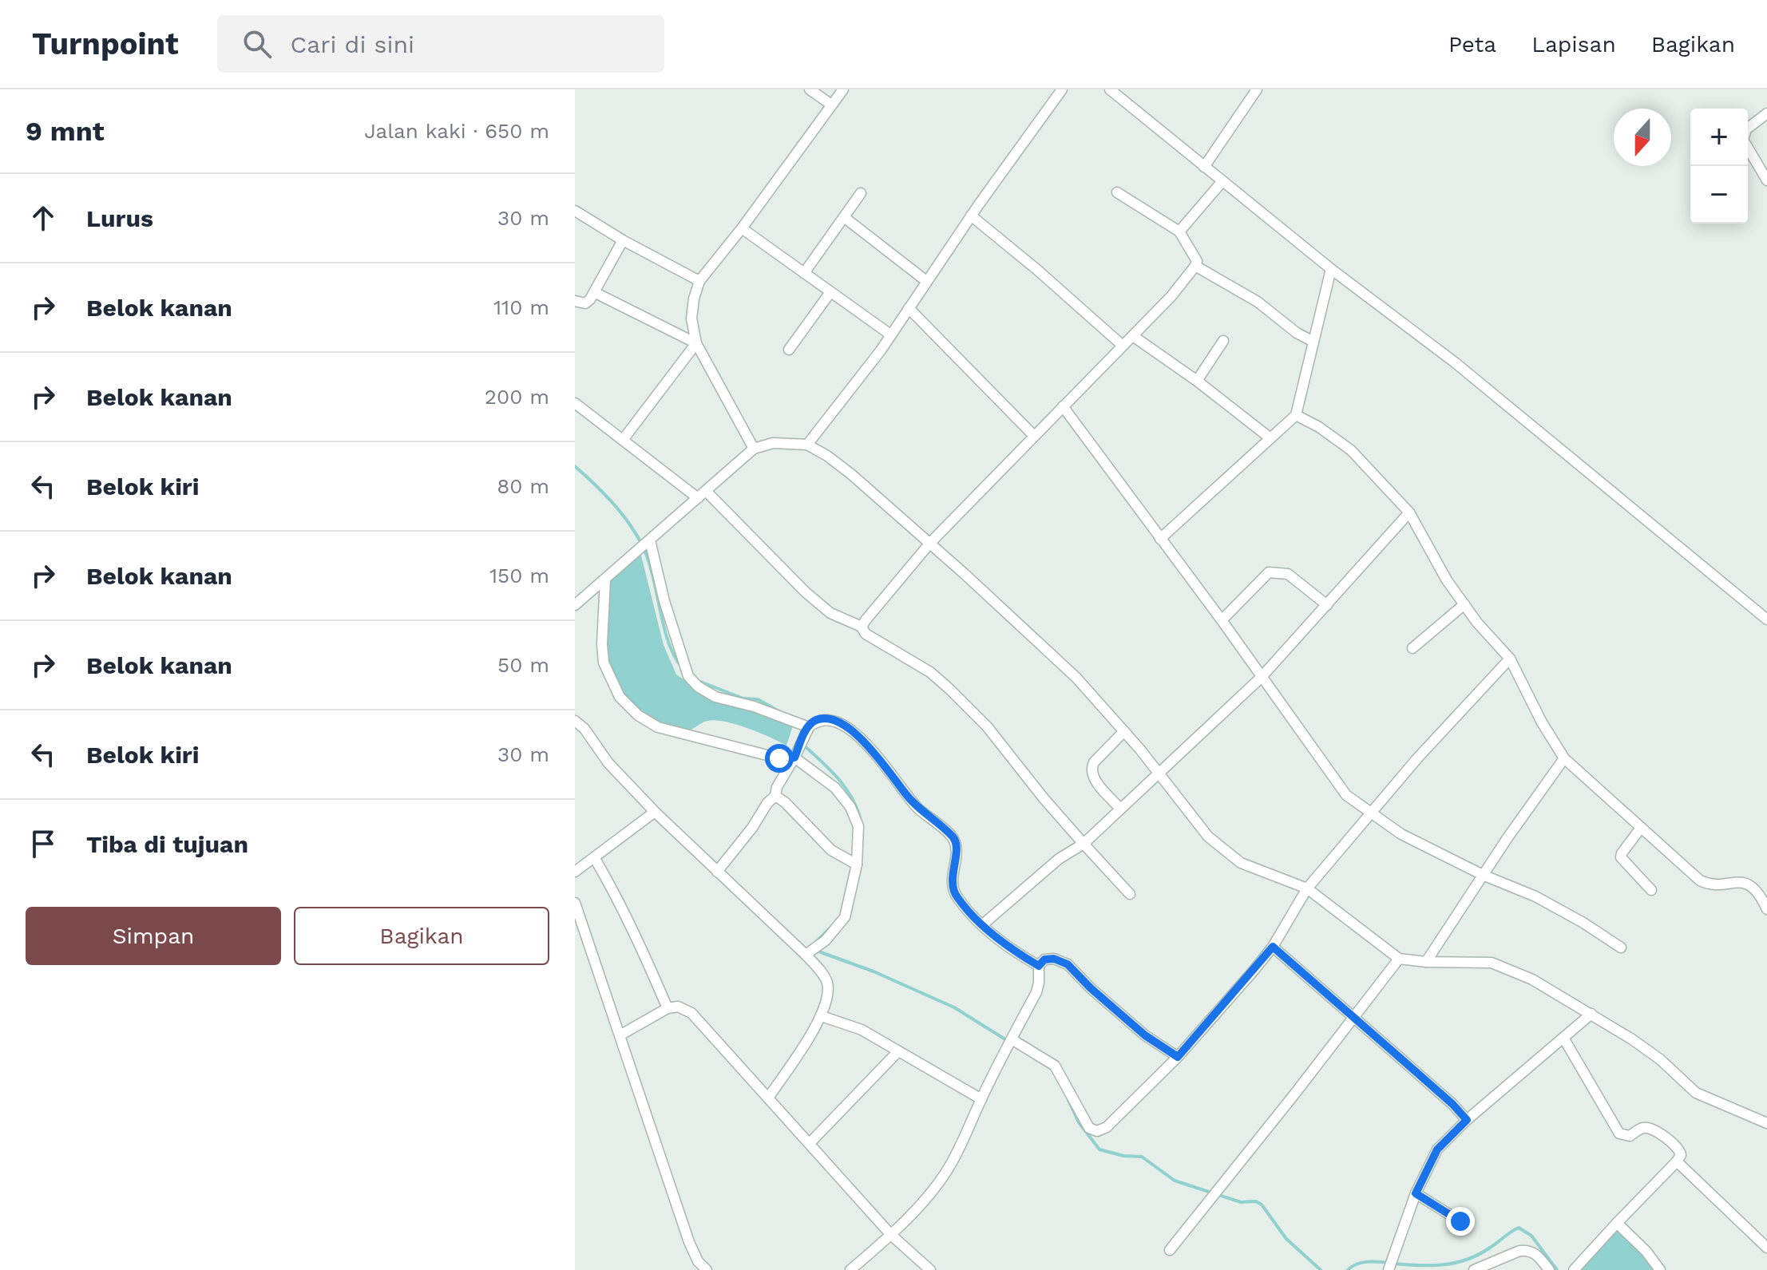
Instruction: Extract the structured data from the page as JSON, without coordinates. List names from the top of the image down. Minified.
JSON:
{"north":"bottom","page":{"header":"Turnpoint","search":"Cari di sini","nav":["Peta","Lapisan","Bagikan"],"heading":["9 mnt","Jalan kaki · 650 m"],"map_buttons":["+","−"],"list":[["Lurus","30 m"],["Belok kanan","110 m"],["Belok kanan","200 m"],["Belok kiri","80 m"],["Belok kanan","150 m"],["Belok kanan","50 m"],["Belok kiri","30 m"],"Tiba di tujuan"],"buttons":["Simpan","Bagikan"]}}
